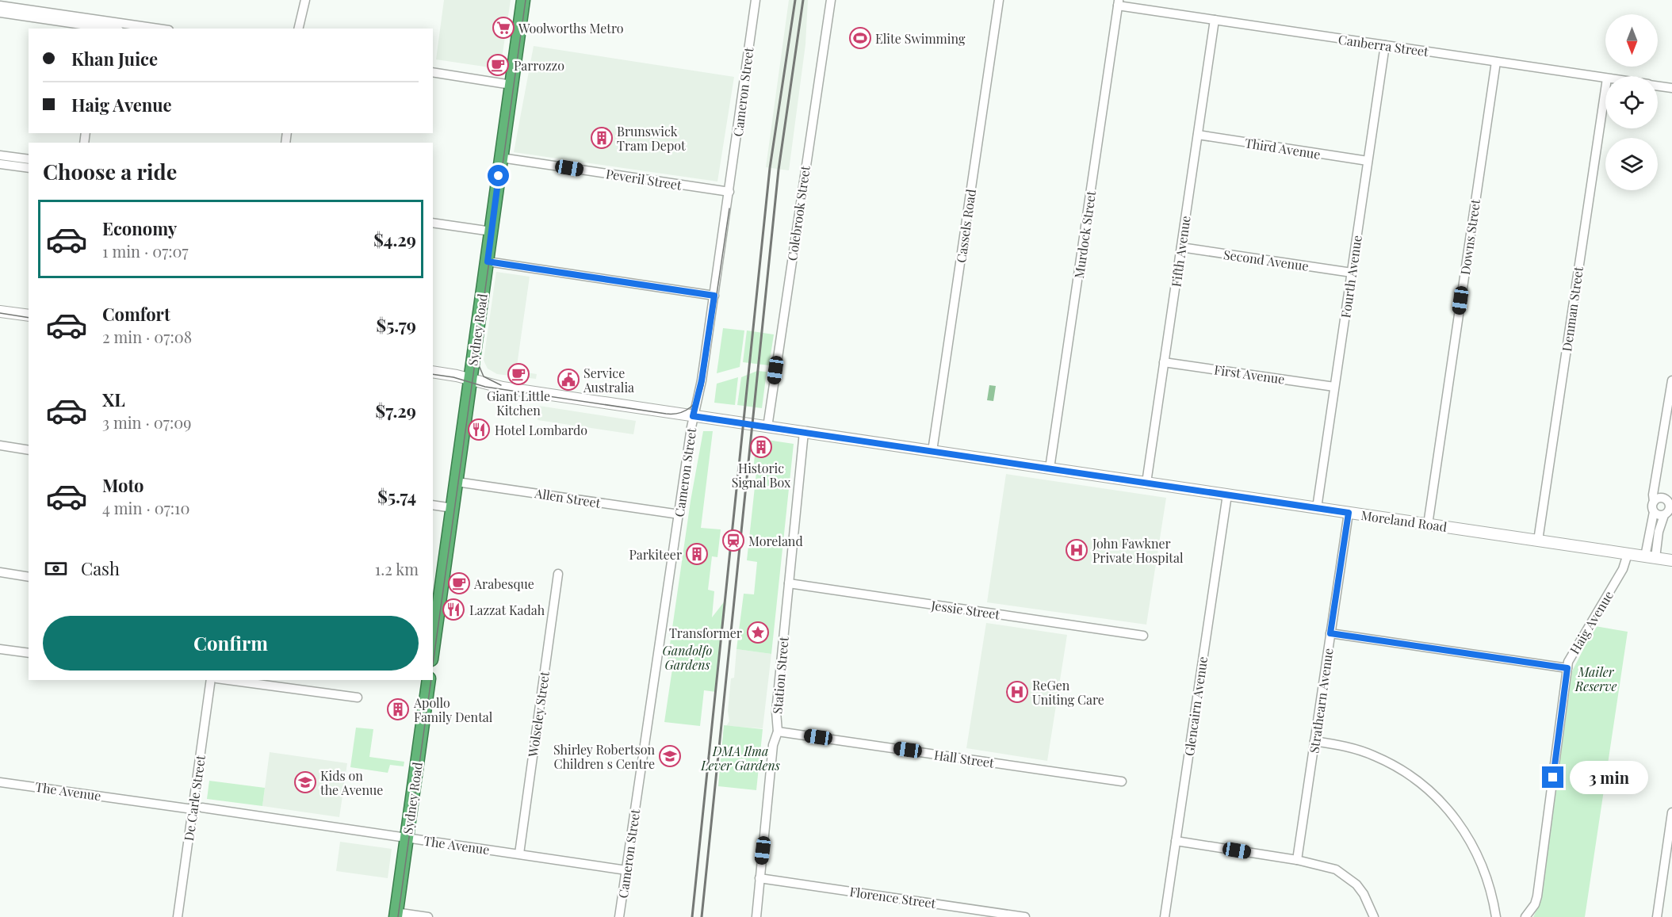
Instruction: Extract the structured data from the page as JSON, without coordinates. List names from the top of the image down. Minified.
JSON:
{"streets":{"highway":["Sydney Road"],"main road":["Moreland Road"],"street":["Canberra Street","Cameron Street","Third Avenue","Peveril Street","Colebrook Street","Cassels Road","Murdock Street","Downs Street","Fifth Avenue","Second Avenue","Fourth Avenue","Denman Street","First Avenue","Allen Street","Jessie Street","Haig Avenue","Station Street","Strathearn Avenue","Glencairn Avenue","Wolseley Street","Hall Street","The Avenue","De Carle Street","Florence Street"]},"crossings":[["Canberra Street","Murdock Street"],["Canberra Street","Downs Street"],["Canberra Street","Fifth Avenue"],["Canberra Street","Fourth Avenue"],["Cameron Street","Peveril Street"],["Cameron Street","Allen Street"],["Cameron Street","Moreland Road"],["Cameron Street","The Avenue"],["Third Avenue","Fifth Avenue"],["Third Avenue","Fourth Avenue"],["Peveril Street","Sydney Road"],["Colebrook Street","Moreland Road"],["Cassels Road","Moreland Road"],["Murdock Street","Moreland Road"],["Downs Street","Moreland Road"],["Fifth Avenue","Second Avenue"],["Fifth Avenue","First Avenue"],["Fifth Avenue","Moreland Road"],["Second Avenue","Fourth Avenue"],["Fourth Avenue","First Avenue"],["Fourth Avenue","Moreland Road"],["Denman Street","Moreland Road"],["Sydney Road","Allen Street"],["Sydney Road","Moreland Road"],["Sydney Road","The Avenue"],["Moreland Road","Haig Avenue"],["Moreland Road","Station Street"],["Moreland Road","Strathearn Avenue"],["Moreland Road","Glencairn Avenue"],["Jessie Street","Station Street"],["Station Street","Hall Street"],["Station Street","Florence Street"],["Wolseley Street","The Avenue"],["The Avenue","De Carle Street"]],"parks":["Gandolfo Gardens","Mailer Reserve","DMA Ilma Lever Gardens"],"places":{"supermarket":["Woolworths Metro"],"sports":["Elite Swimming"],"cafe":["Parrozzo","Giant Little Kitchen","Arabesque"],"building":["Brunswick Tram Depot","Historic Signal Box","Parkiteer","Apollo Family Dental"],"public building":["Service Australia"],"restaurant":["Hotel Lombardo","Lazzat Kadah"],"station":["Moreland"],"hospital":["John Fawkner Private Hospital","ReGen Uniting Care"],"place":["Transformer"],"school or university":["Shirley Robertson Children s Centre","Kids on the Avenue"]},"north":"bottom","page":{"banner":["Khan Juice","Haig Avenue"],"heading":"Choose a ride","list":[{"name":"Economy","note":"1 min · 07:07","value":"$4.29"},{"name":"Comfort","note":"2 min · 07:08","value":"$5.79"},{"name":"XL","note":"3 min · 07:09","value":"$7.29"},{"name":"Moto","note":"4 min · 07:10","value":"$5.74"}],"pay":["Cash","1.2 km"],"buttons":"Confirm","bubble":"3 min"}}
